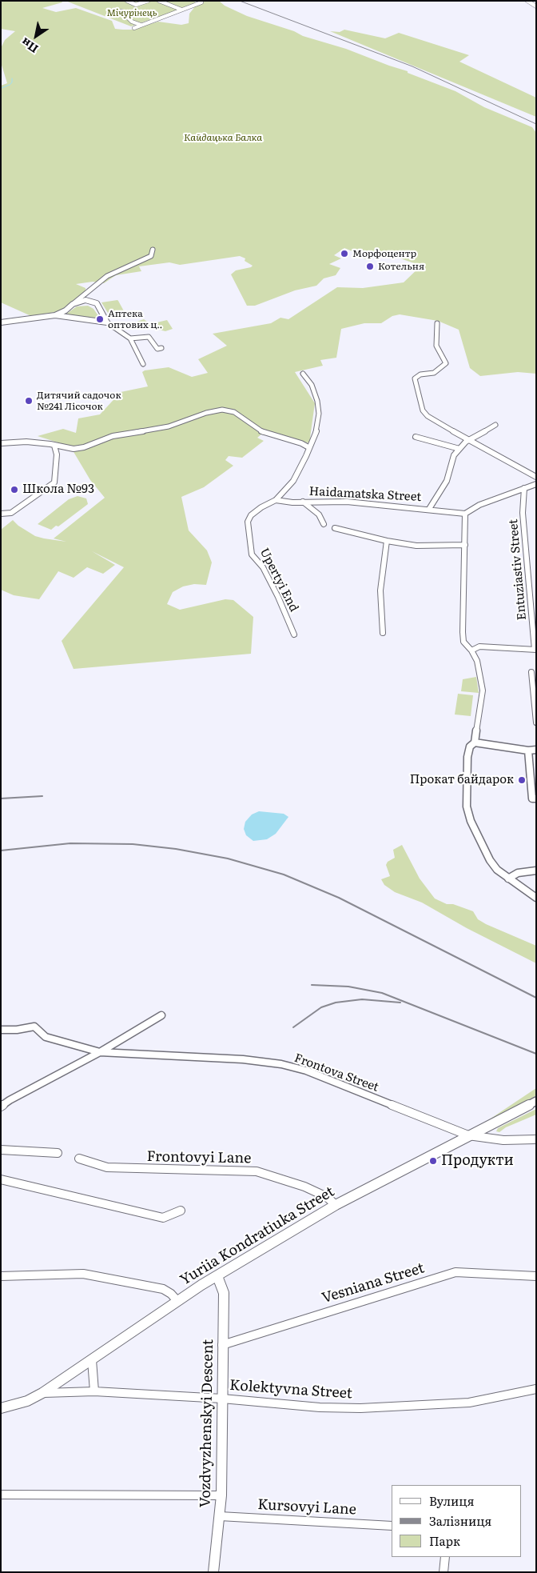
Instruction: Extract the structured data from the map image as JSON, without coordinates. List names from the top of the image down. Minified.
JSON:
{"streets":{"street":["Haidamatska Street","Entuziastiv Street","Upertyi End","Frontova Street","Frontovyi Lane","Yuriia Kondratiuka Street","Vesniana Street","Kolektyvna Street","Vozdvyzhenskyi Descent","Kursovyi Lane"]},"crossings":[["Haidamatska Street","Upertyi End"],["Frontova Street","Yuriia Kondratiuka Street"],["Frontovyi Lane","Yuriia Kondratiuka Street"],["Yuriia Kondratiuka Street","Kolektyvna Street"],["Yuriia Kondratiuka Street","Vozdvyzhenskyi Descent"],["Vesniana Street","Vozdvyzhenskyi Descent"],["Kolektyvna Street","Vozdvyzhenskyi Descent"],["Vozdvyzhenskyi Descent","Kursovyi Lane"]],"parks":["Мічурінець","Кайдацька Балка"],"places":["Морфоцентр","Котельня","Аптека оптових ц‥","Дитячий садочок №241 Лісочок","Школа №93","Прокат байдарок","Продукти"],"legend":["Вулиця","Залізниця","Парк"],"north":"bottom left"}
